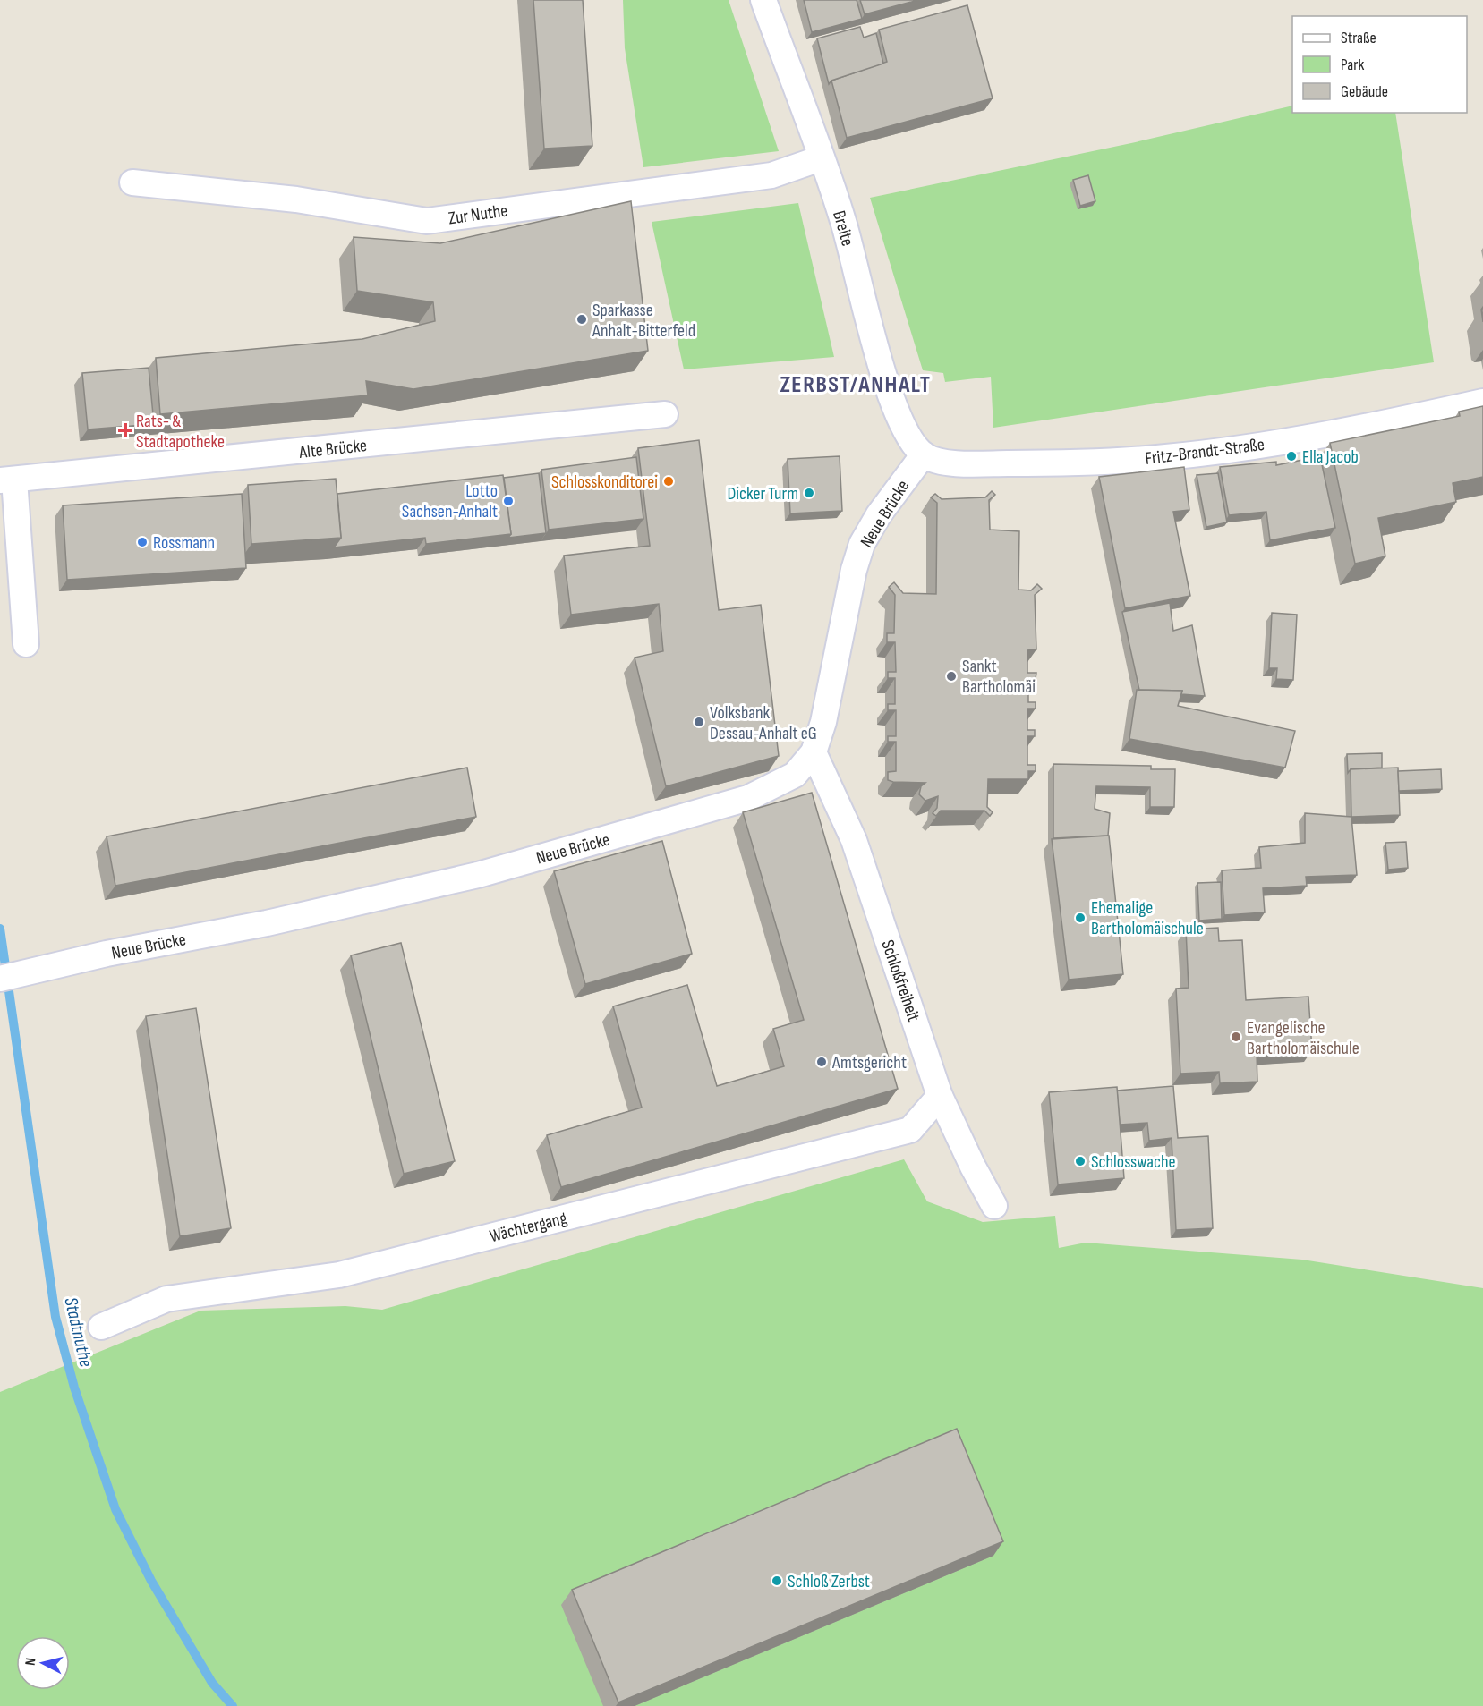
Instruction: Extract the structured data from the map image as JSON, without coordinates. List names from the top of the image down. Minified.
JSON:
{"streets":{"street":["Zur Nuthe","Breite","Alte Brücke","Fritz-Brandt-Straße","Neue Brücke","Schloßfreiheit","Wächtergang"]},"crossings":[["Zur Nuthe","Breite"],["Breite","Fritz-Brandt-Straße"],["Breite","Neue Brücke"],["Fritz-Brandt-Straße","Neue Brücke"],["Neue Brücke","Schloßfreiheit"],["Schloßfreiheit","Wächtergang"]],"districts":["ZERBST/ANHALT"],"water":["Stadtnuthe"],"places":{"other":["Sparkasse Anhalt-Bitterfeld","Ella Jacob","Schlosskonditorei","Dicker Turm","Lotto Sachsen-Anhalt","Rossmann","Sankt Bartholomäi","Volksbank Dessau-Anhalt eG","Ehemalige Bartholomäischule","Evangelische Bartholomäischule","Amtsgericht","Schlosswache","Schloß Zerbst"],"health":["Rats- & Stadtapotheke"]},"legend":["Straße","Park","Gebäude"],"north":"left"}
